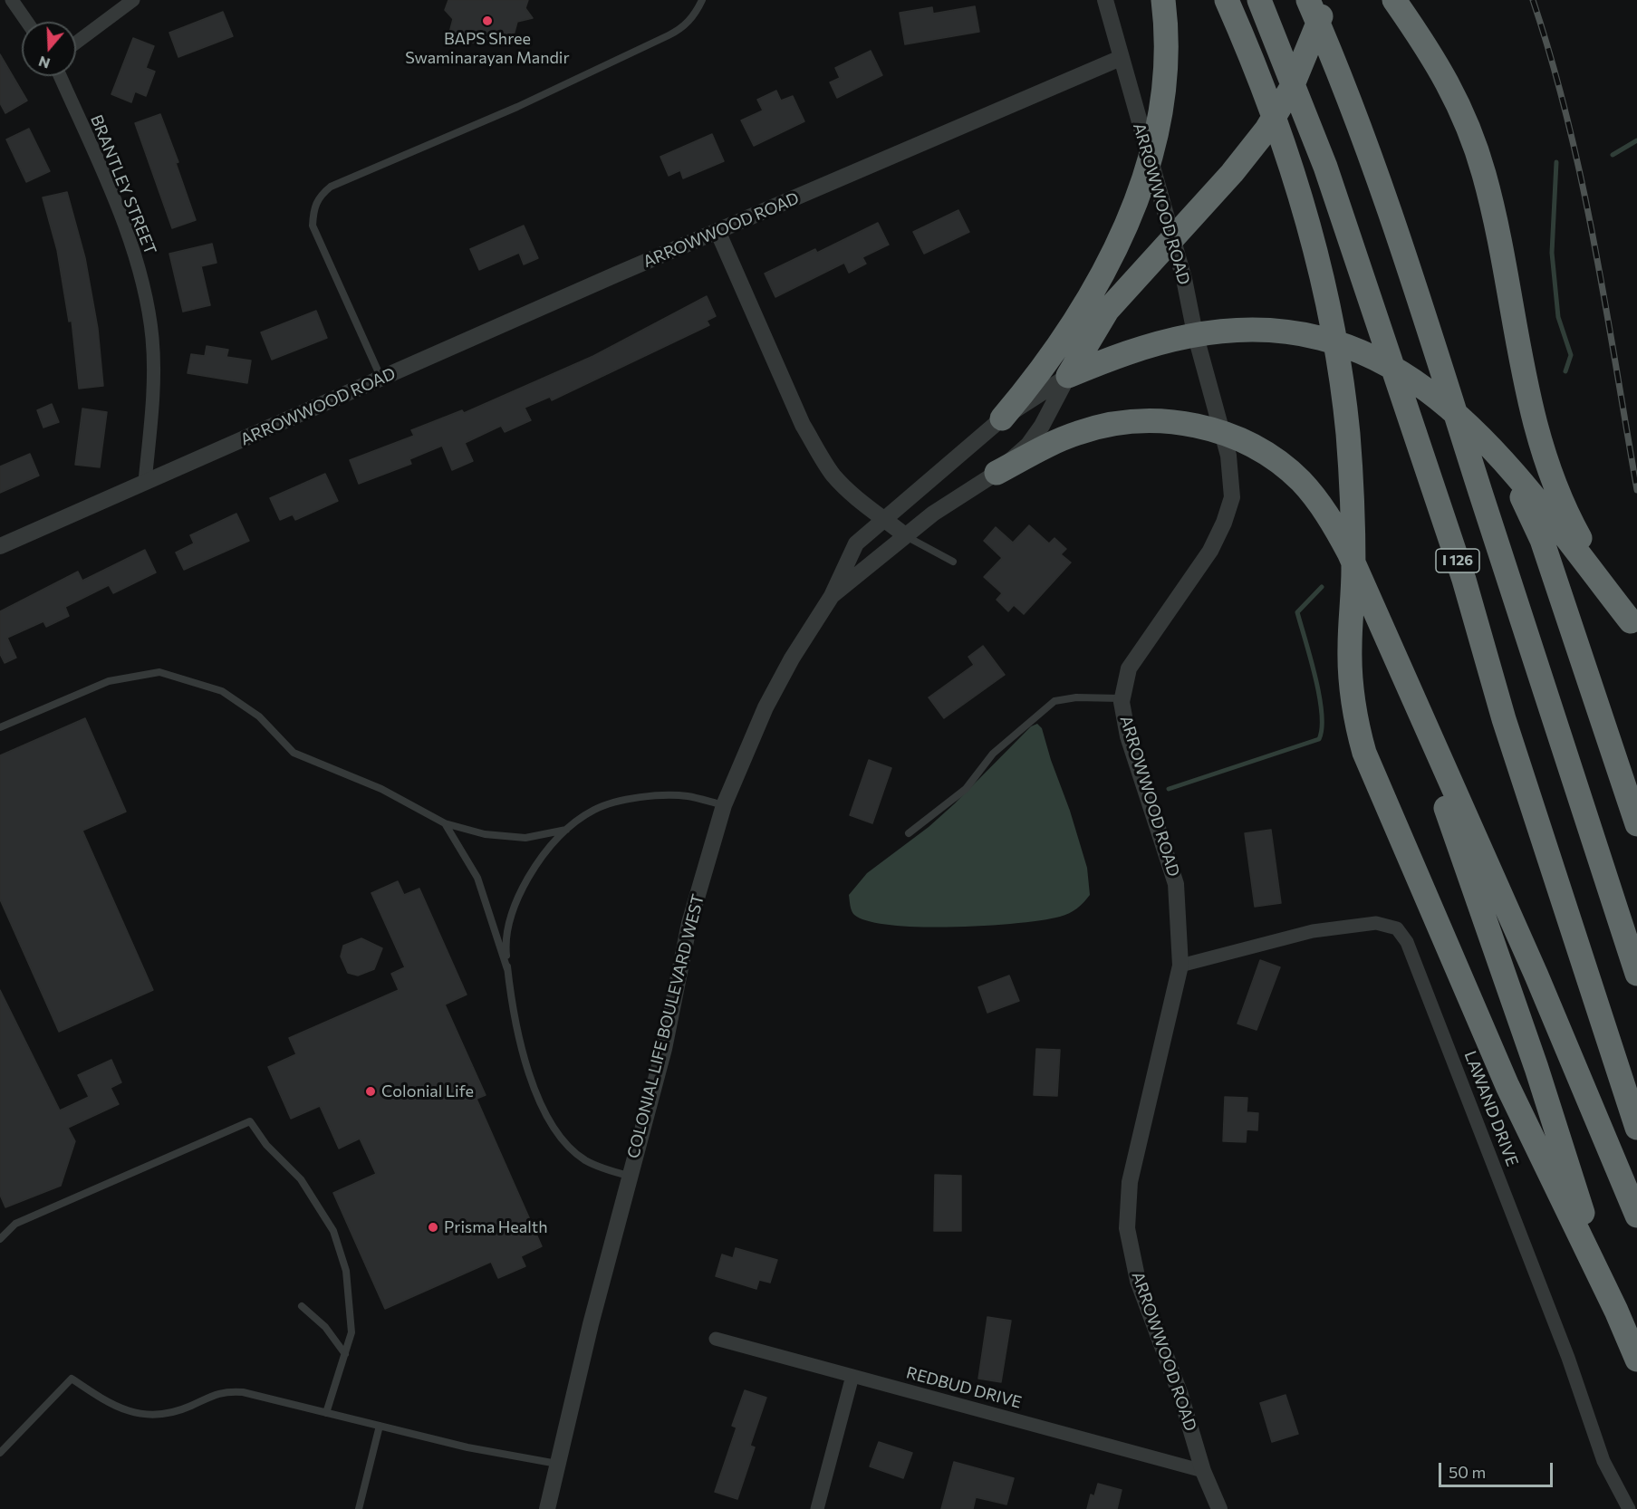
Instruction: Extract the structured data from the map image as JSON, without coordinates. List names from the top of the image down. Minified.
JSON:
{"streets":{"highway":["I 126"],"street":["BRANTLEY STREET","ARROWWOOD ROAD","COLONIAL LIFE BOULEVARD WEST","LAWAND DRIVE","REDBUD DRIVE"]},"crossings":[["BRANTLEY STREET","ARROWWOOD ROAD"],["ARROWWOOD ROAD","LAWAND DRIVE"],["ARROWWOOD ROAD","REDBUD DRIVE"]],"places":["BAPS Shree Swaminarayan Mandir","Colonial Life","Prisma Health"],"scale_bar":"50 m","north":"bottom"}
